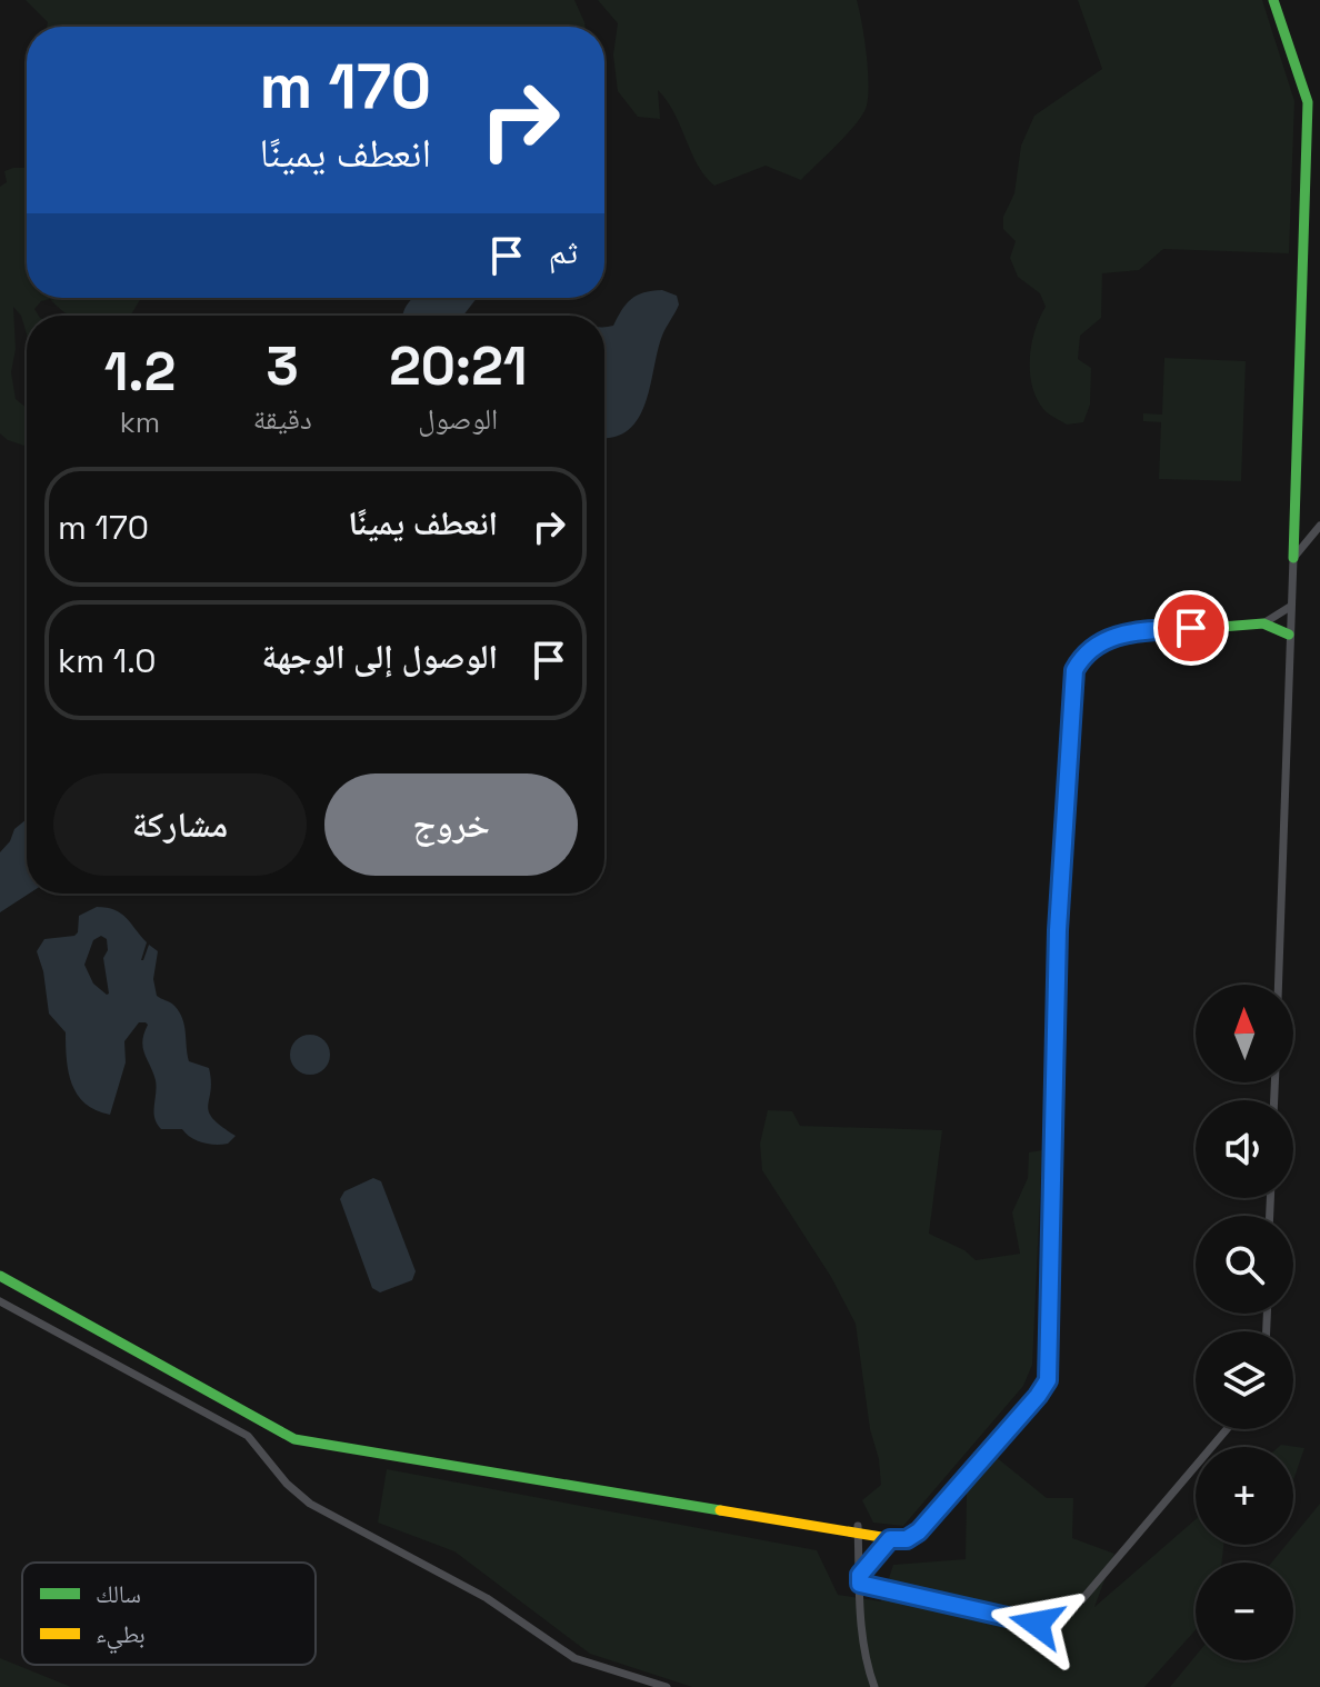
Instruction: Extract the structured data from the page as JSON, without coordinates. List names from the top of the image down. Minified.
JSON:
{"legend":["سالك","بطيء"],"north":"top","page":{"turn":["170 m","انعطف يمينًا"],"then":"ثم","eta":["20:21","الوصول","3","دقيقة","1.2","km"],"list":[{"name":"انعطف يمينًا","value":"170 m"},{"name":"الوصول إلى الوجهة","value":"1.0 km"}],"buttons":["خروج","مشاركة"],"map_buttons":["+","−"]}}
